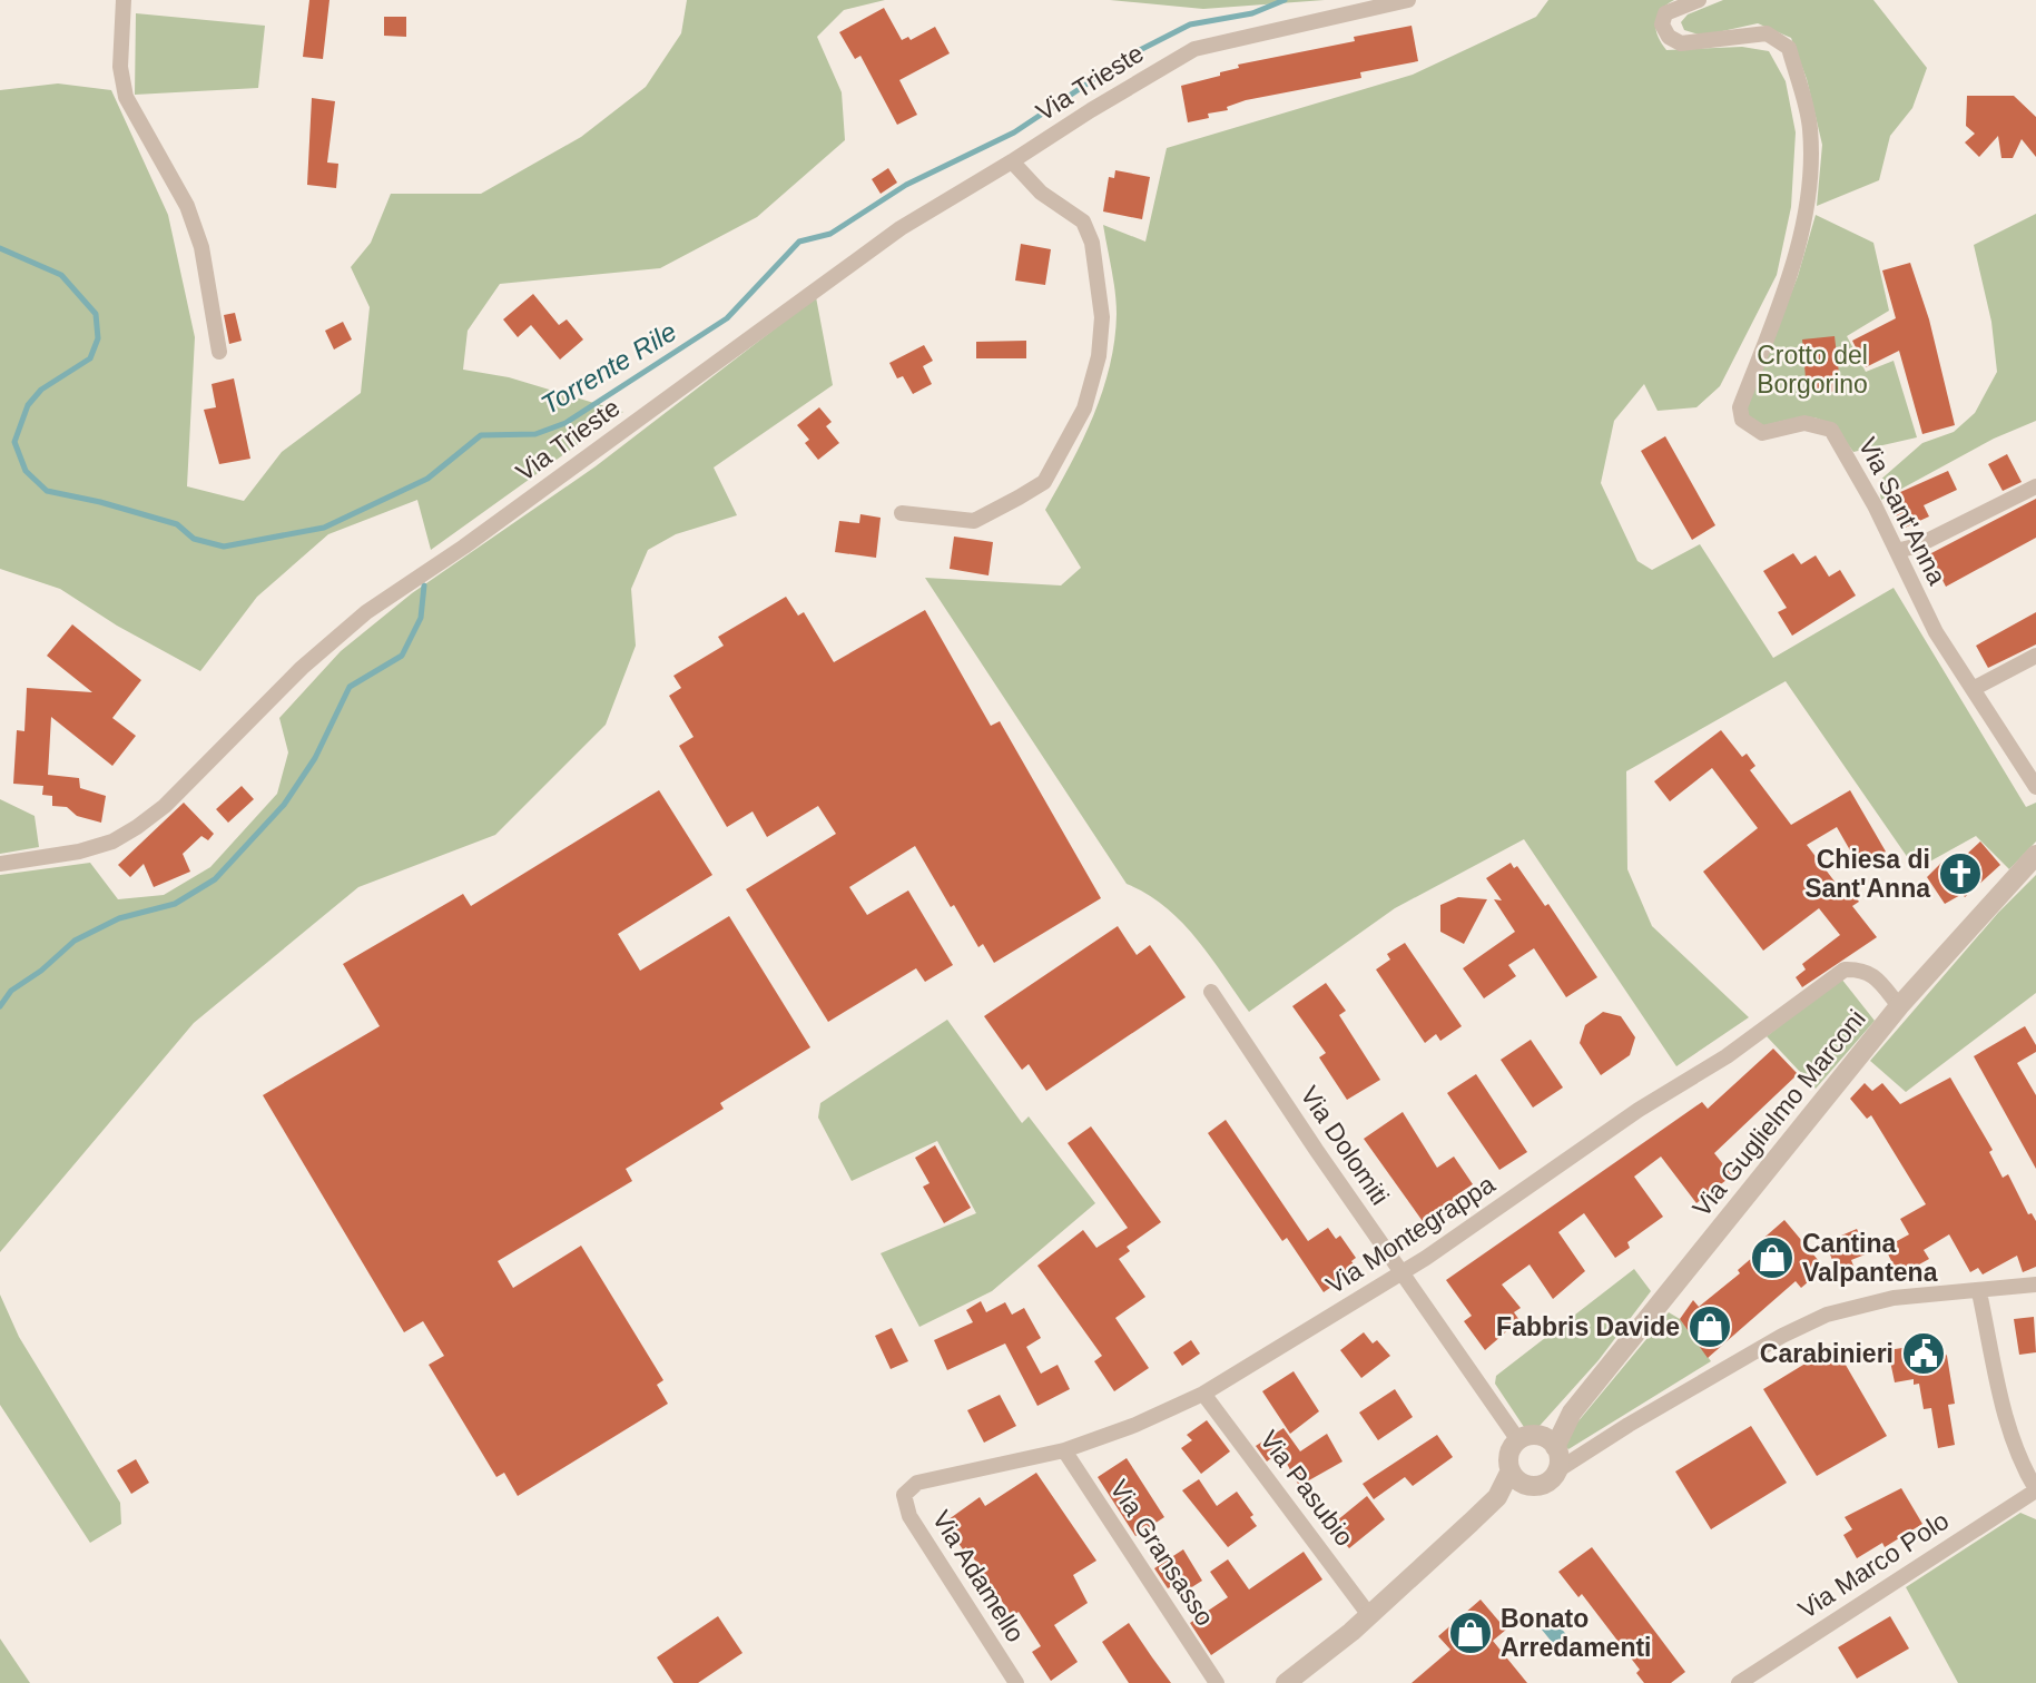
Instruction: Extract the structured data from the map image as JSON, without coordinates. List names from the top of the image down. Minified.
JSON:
{"streets":{"street":["Via Trieste","Via Sant'Anna","Via Guglielmo Marconi","Via Dolomiti","Via Montegrappa","Via Pasubio","Via Gransasso","Via Marco Polo","Via Adamello"]},"crossings":[["Via Guglielmo Marconi","Via Dolomiti"],["Via Guglielmo Marconi","Via Montegrappa"],["Via Dolomiti","Via Montegrappa"],["Via Montegrappa","Via Pasubio"],["Via Montegrappa","Via Gransasso"],["Via Montegrappa","Via Adamello"]],"water":["Torrente Rile"],"parks":["Crotto del Borgorino"],"places":{"church":["Chiesa di Sant'Anna"],"shop":["Cantina Valpantena","Fabbris Davide","Bonato Arredamenti"],"public building":["Carabinieri"]}}
